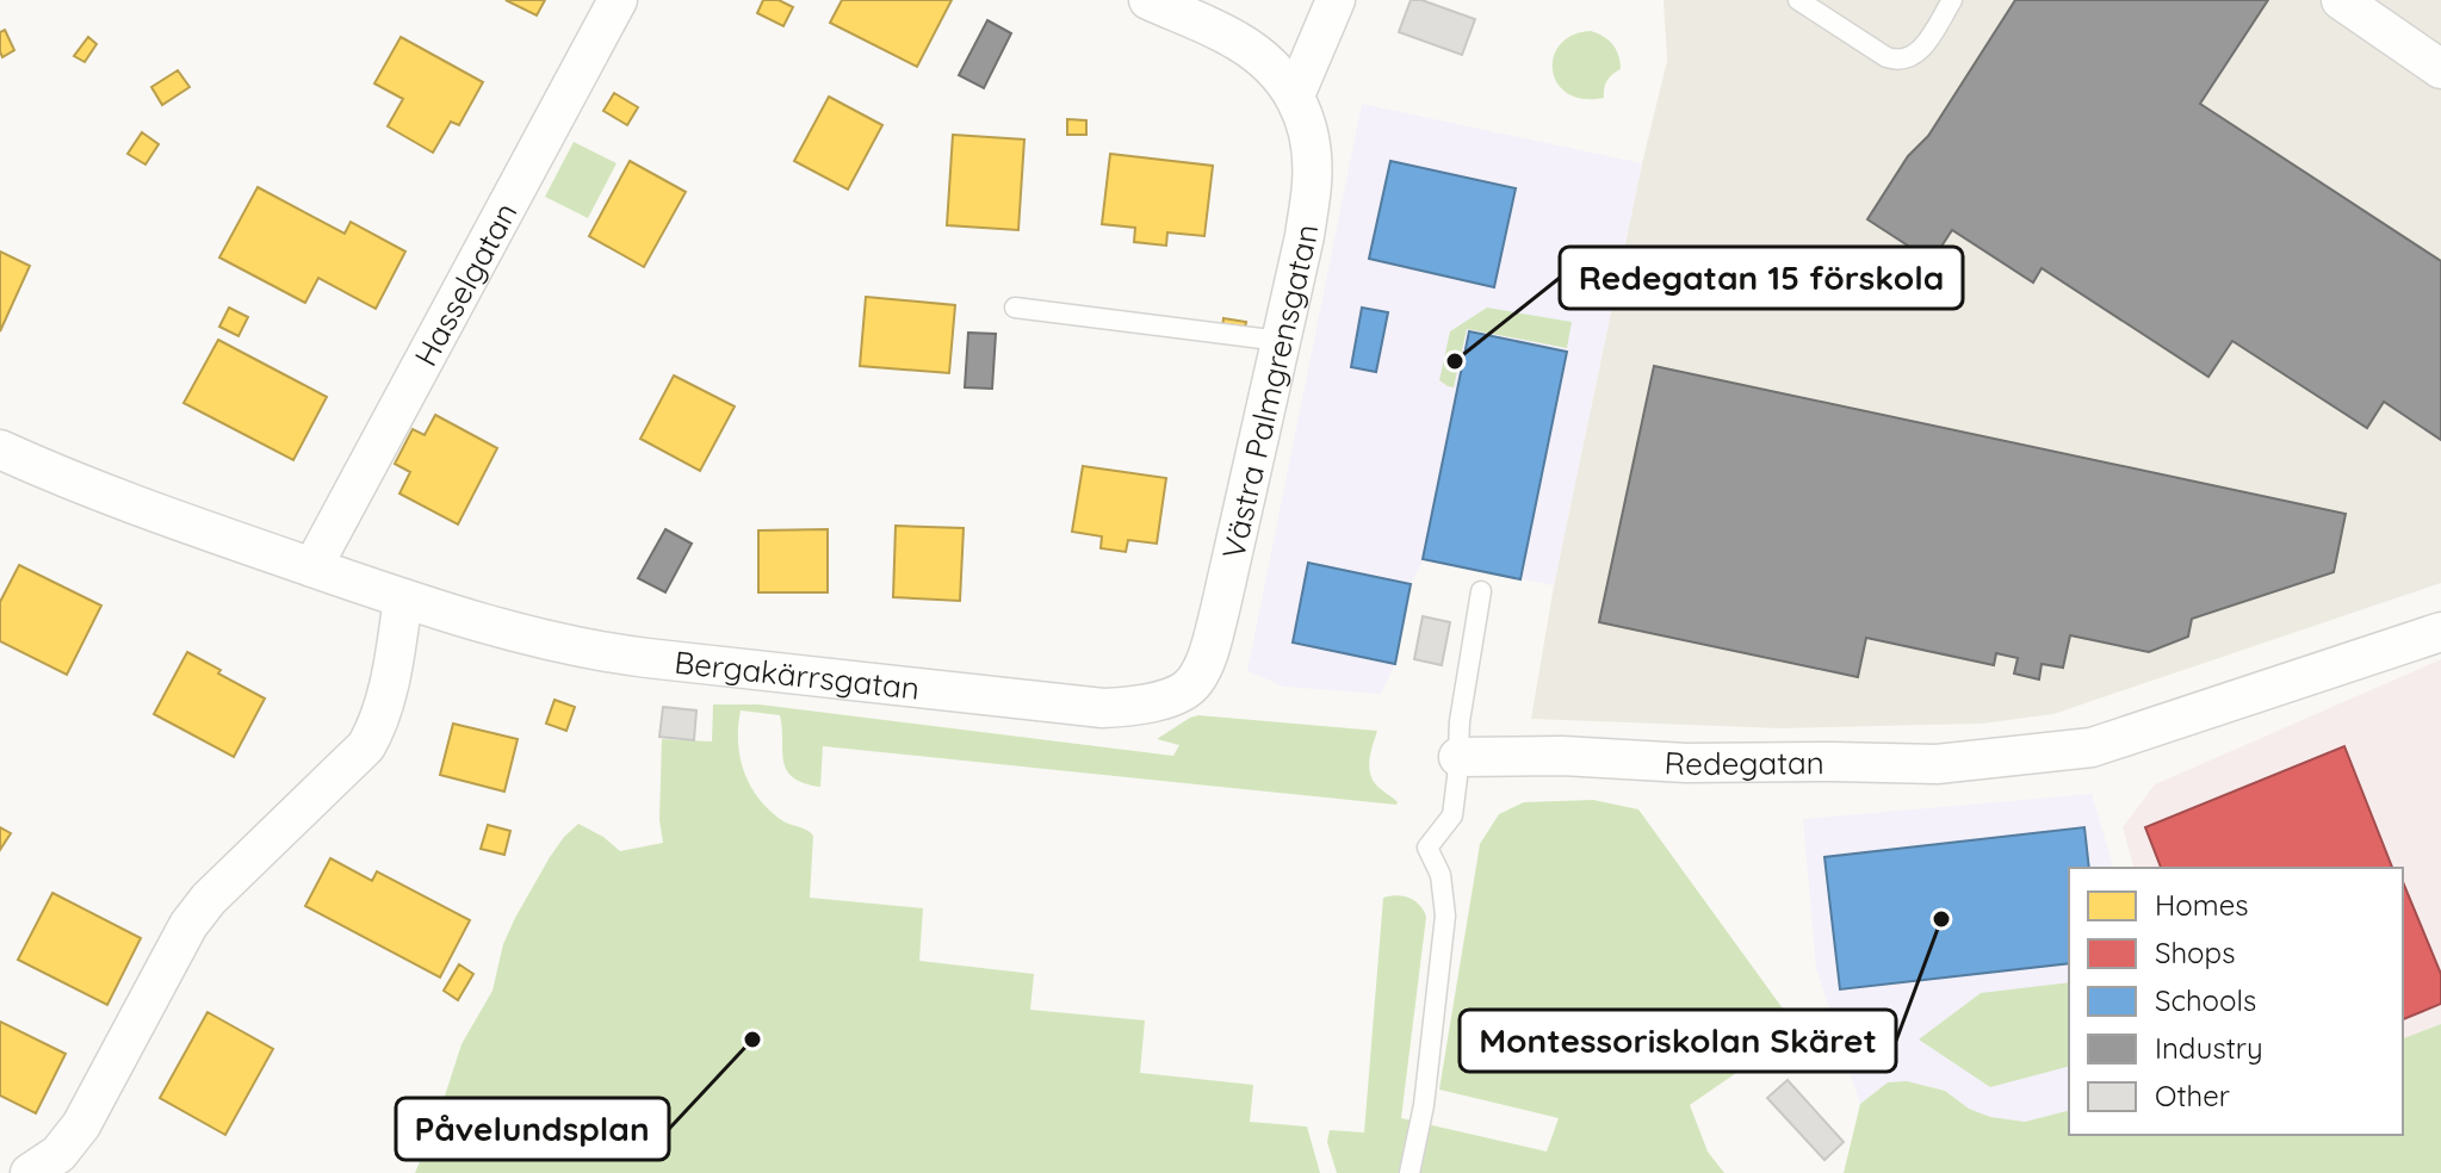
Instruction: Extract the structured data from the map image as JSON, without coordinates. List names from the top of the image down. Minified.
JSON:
{"streets":{"street":["Hasselgatan","Västra Palmgrensgatan","Bergakärrsgatan","Redegatan"]},"crossings":[["Hasselgatan","Bergakärrsgatan"],["Västra Palmgrensgatan","Bergakärrsgatan"]],"places":["Redegatan 15 förskola","Montessoriskolan Skäret","Påvelundsplan"],"legend":["Homes","Shops","Schools","Industry","Other"]}
